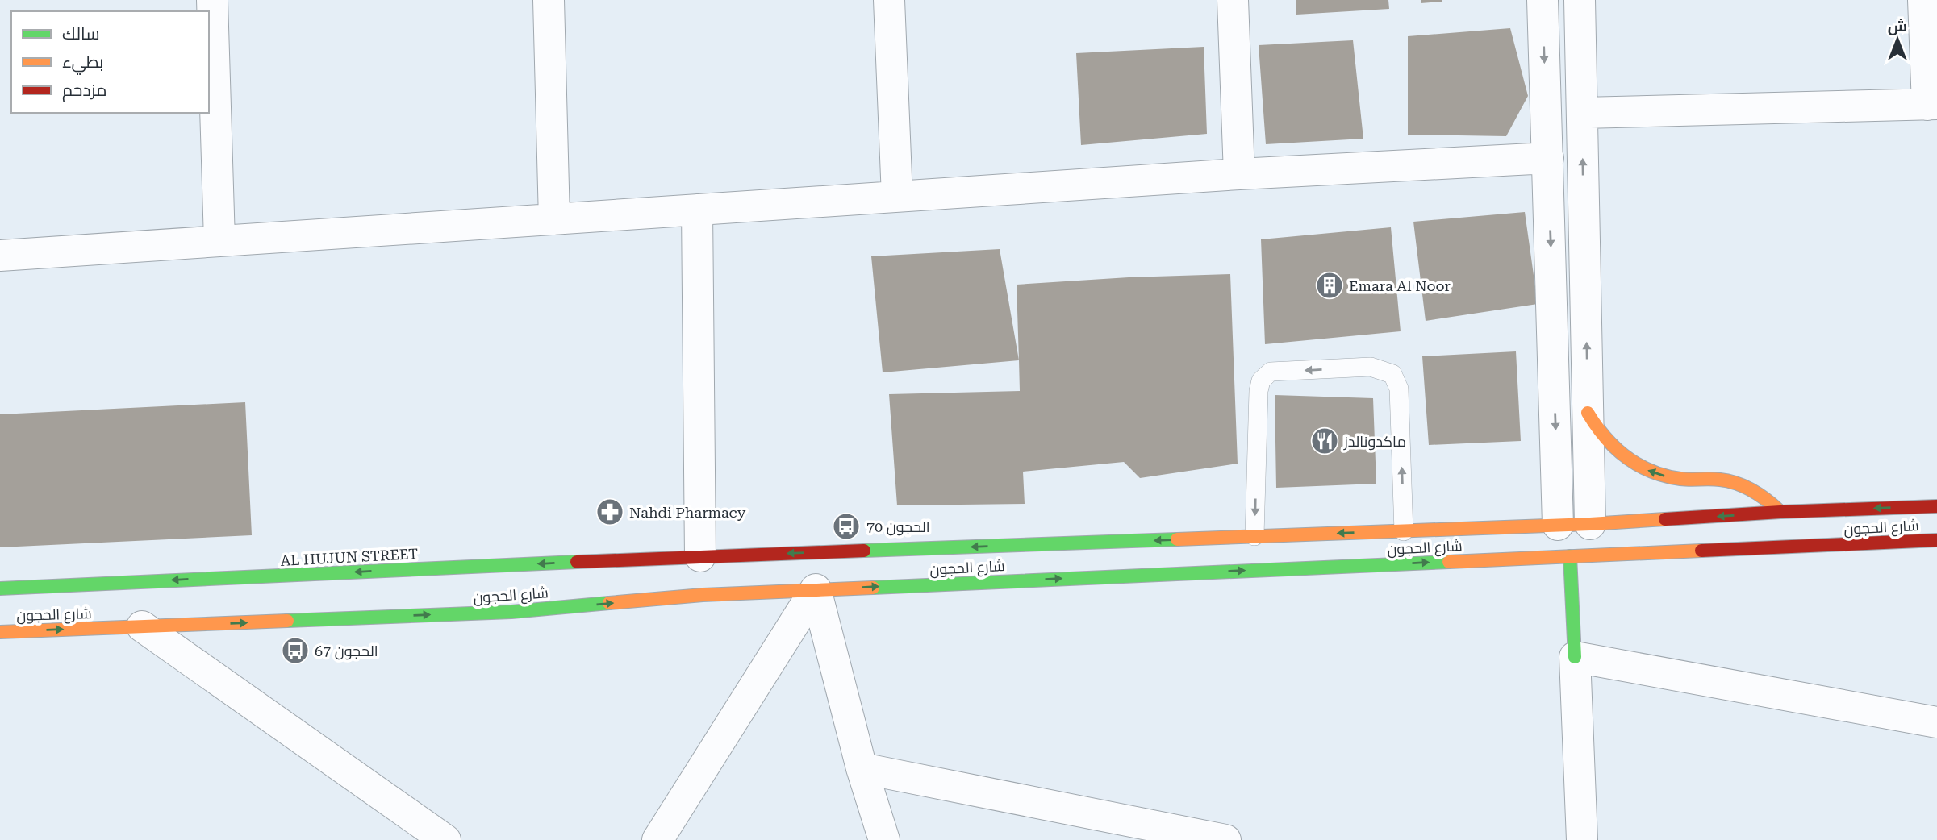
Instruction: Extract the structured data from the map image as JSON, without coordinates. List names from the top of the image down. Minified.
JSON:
{"streets":{"main road":["شارع الحجون","AL HUJUN STREET"]},"crossings":[["شارع الحجون","AL HUJUN STREET"]],"one_way":["AL HUJUN STREET"],"places":{"building":["Emara Al Noor"],"restaurant":["ماكدونالدز"],"pharmacy":["Nahdi Pharmacy"],"bus stop":["الحجون 70","الحجون 67"]},"legend":["سالك","بطيء","مزدحم"],"north":"top"}
